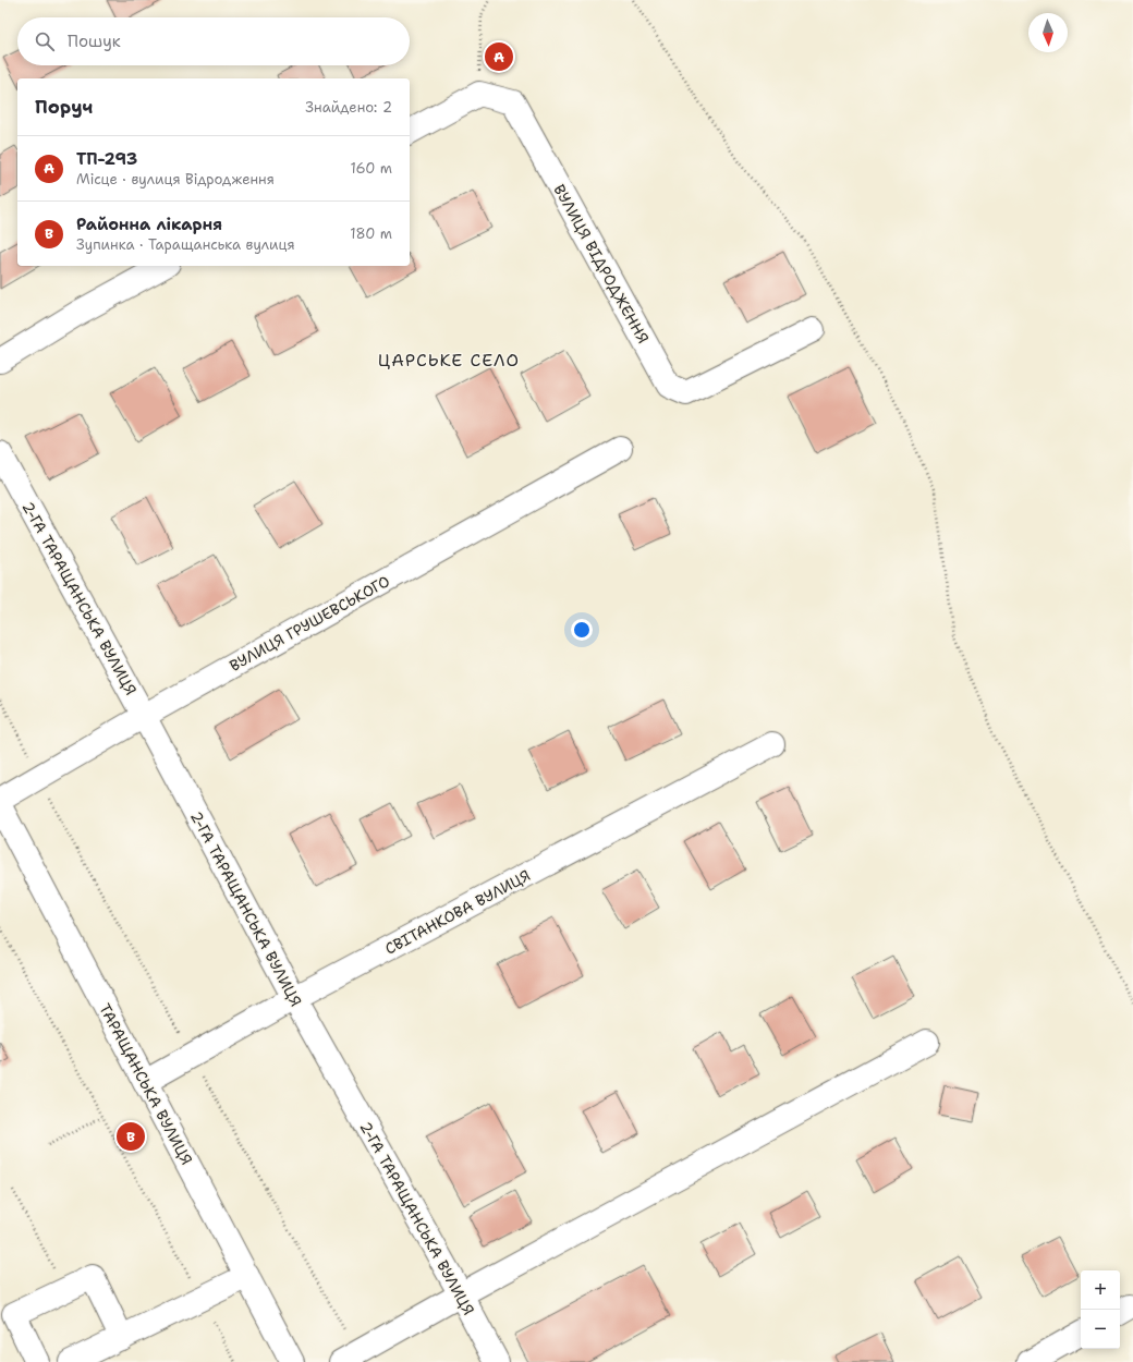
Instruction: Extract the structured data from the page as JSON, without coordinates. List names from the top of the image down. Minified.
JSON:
{"streets":{"street":["ВУЛИЦЯ ВІДРОДЖЕННЯ","2-ГА ТАРАЩАНСЬКА ВУЛИЦЯ","ВУЛИЦЯ ГРУШЕВСЬКОГО","СВІТАНКОВА ВУЛИЦЯ","ТАРАЩАНСЬКА ВУЛИЦЯ"]},"crossings":[["2-ГА ТАРАЩАНСЬКА ВУЛИЦЯ","ВУЛИЦЯ ГРУШЕВСЬКОГО"],["2-ГА ТАРАЩАНСЬКА ВУЛИЦЯ","СВІТАНКОВА ВУЛИЦЯ"],["СВІТАНКОВА ВУЛИЦЯ","ТАРАЩАНСЬКА ВУЛИЦЯ"]],"districts":["ЦАРСЬКЕ СЕЛО"],"north":"bottom","page":{"search":"Пошук","pins":["A","B"],"heading":["Поруч","Знайдено: 2"],"list":[{"mark":"A","name":"ТП-293","note":"Місце · вулиця Відродження","value":"160 m"},{"mark":"B","name":"Районна лікарня","note":"Зупинка · Таращанська вулиця","value":"180 m"}],"map_buttons":["+","−"]}}
